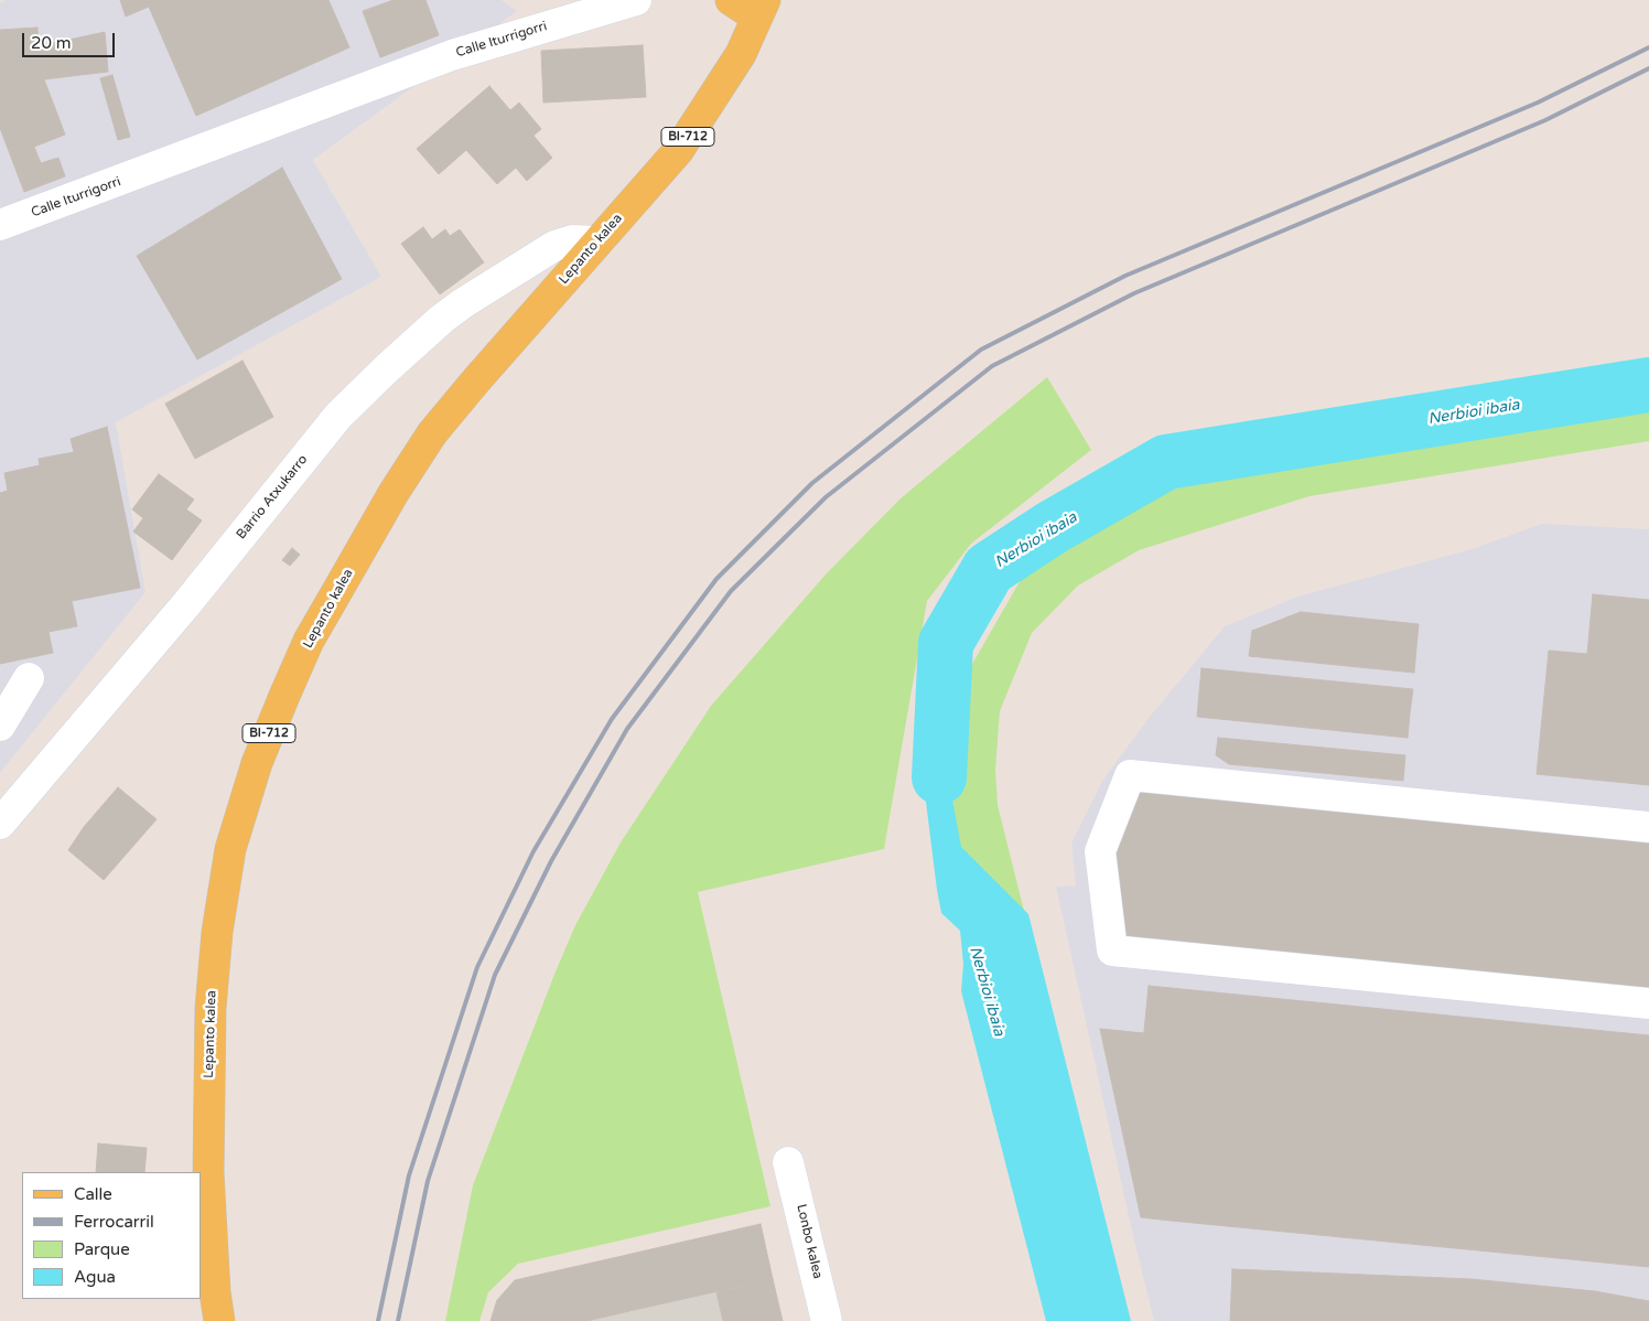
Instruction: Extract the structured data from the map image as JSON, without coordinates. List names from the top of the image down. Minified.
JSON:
{"streets":{"main road":["BI-712","Lepanto kalea"],"street":["Calle Iturrigorri","Barrio Atxukarro","Lonbo kalea"]},"crossings":[["Lepanto kalea","Barrio Atxukarro"]],"water":["Nerbioi ibaia"],"legend":["Calle","Ferrocarril","Parque","Agua"],"scale_bar":"20 m"}
